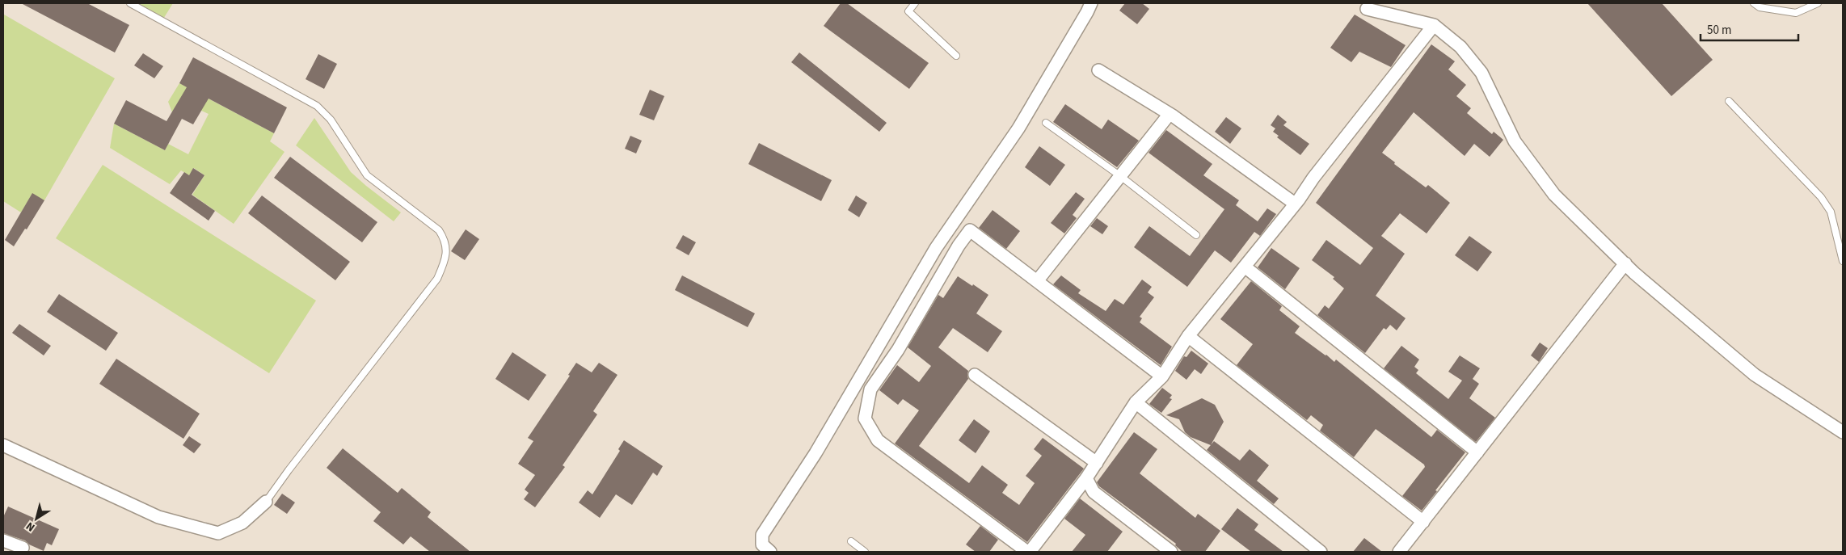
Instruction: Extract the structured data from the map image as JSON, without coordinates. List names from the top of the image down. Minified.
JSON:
{"scale_bar":"50 m","north":"bottom left"}
